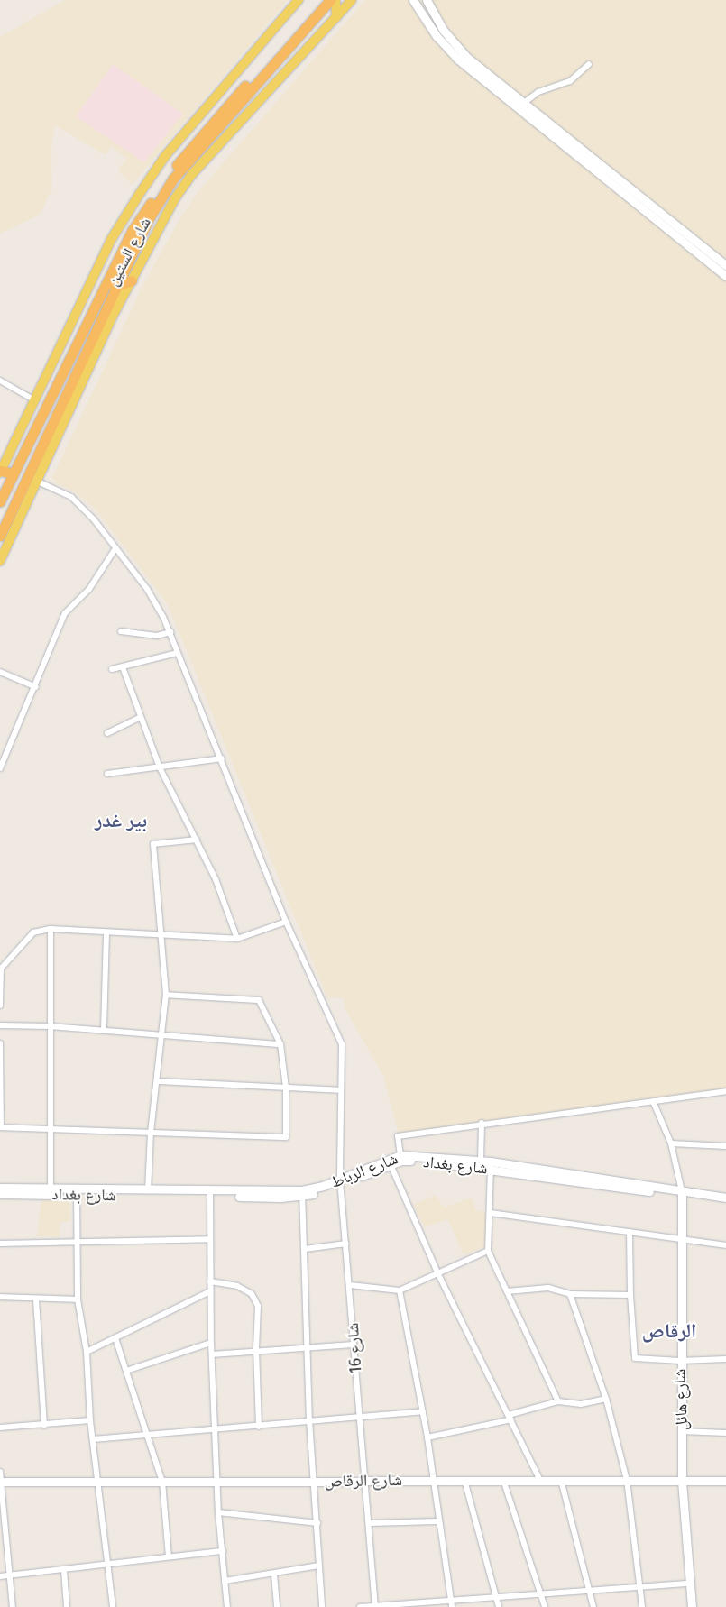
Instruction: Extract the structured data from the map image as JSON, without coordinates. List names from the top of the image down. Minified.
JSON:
{"streets":{"highway":["شارع الستين"],"street":["شارع بغداد","شارع الرباط","شارع 16","شارع هائل","شارع الرقاص"]},"crossings":[["شارع الستين","شارع 16"],["شارع بغداد","شارع الرباط"],["شارع بغداد","شارع 16"],["شارع بغداد","شارع هائل"],["شارع 16","شارع الرقاص"],["شارع هائل","شارع الرقاص"]],"districts":["بير غدر","الرقاص"]}
